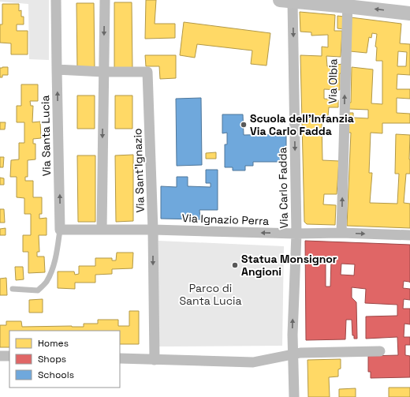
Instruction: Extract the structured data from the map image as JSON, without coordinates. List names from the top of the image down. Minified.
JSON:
{"streets":{"street":["Via Olbia","Via Santa Lucia","Via Sant'Ignazio","Via Carlo Fadda","Via Ignazio Perra"]},"crossings":[["Via Olbia","Via Ignazio Perra"],["Via Santa Lucia","Via Sant'Ignazio"],["Via Sant'Ignazio","Via Ignazio Perra"],["Via Carlo Fadda","Via Ignazio Perra"]],"one_way":["Via Olbia"],"parks":["Parco di Santa Lucia"],"places":["Scuola dell'Infanzia Via Carlo Fadda","Statua Monsignor Angioni"],"legend":["Homes","Shops","Schools"]}
